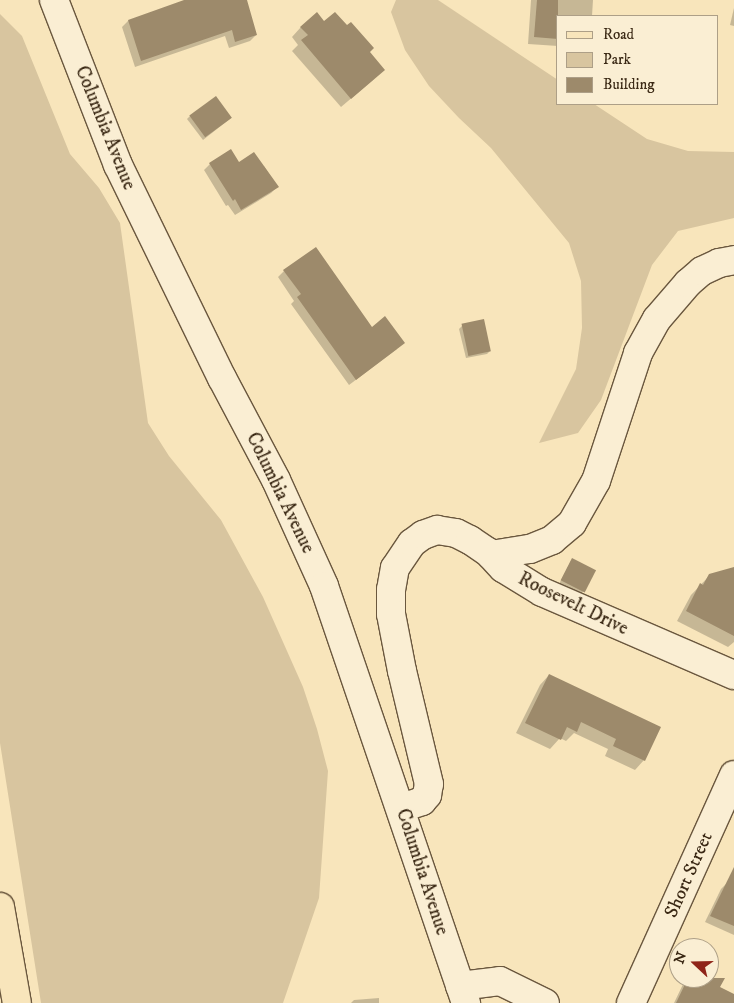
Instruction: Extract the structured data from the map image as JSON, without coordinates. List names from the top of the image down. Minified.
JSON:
{"streets":{"street":["Columbia Avenue","Roosevelt Drive","Short Street"]},"crossings":[["Columbia Avenue","Roosevelt Drive"]],"legend":["Road","Park","Building"],"north":"left"}
